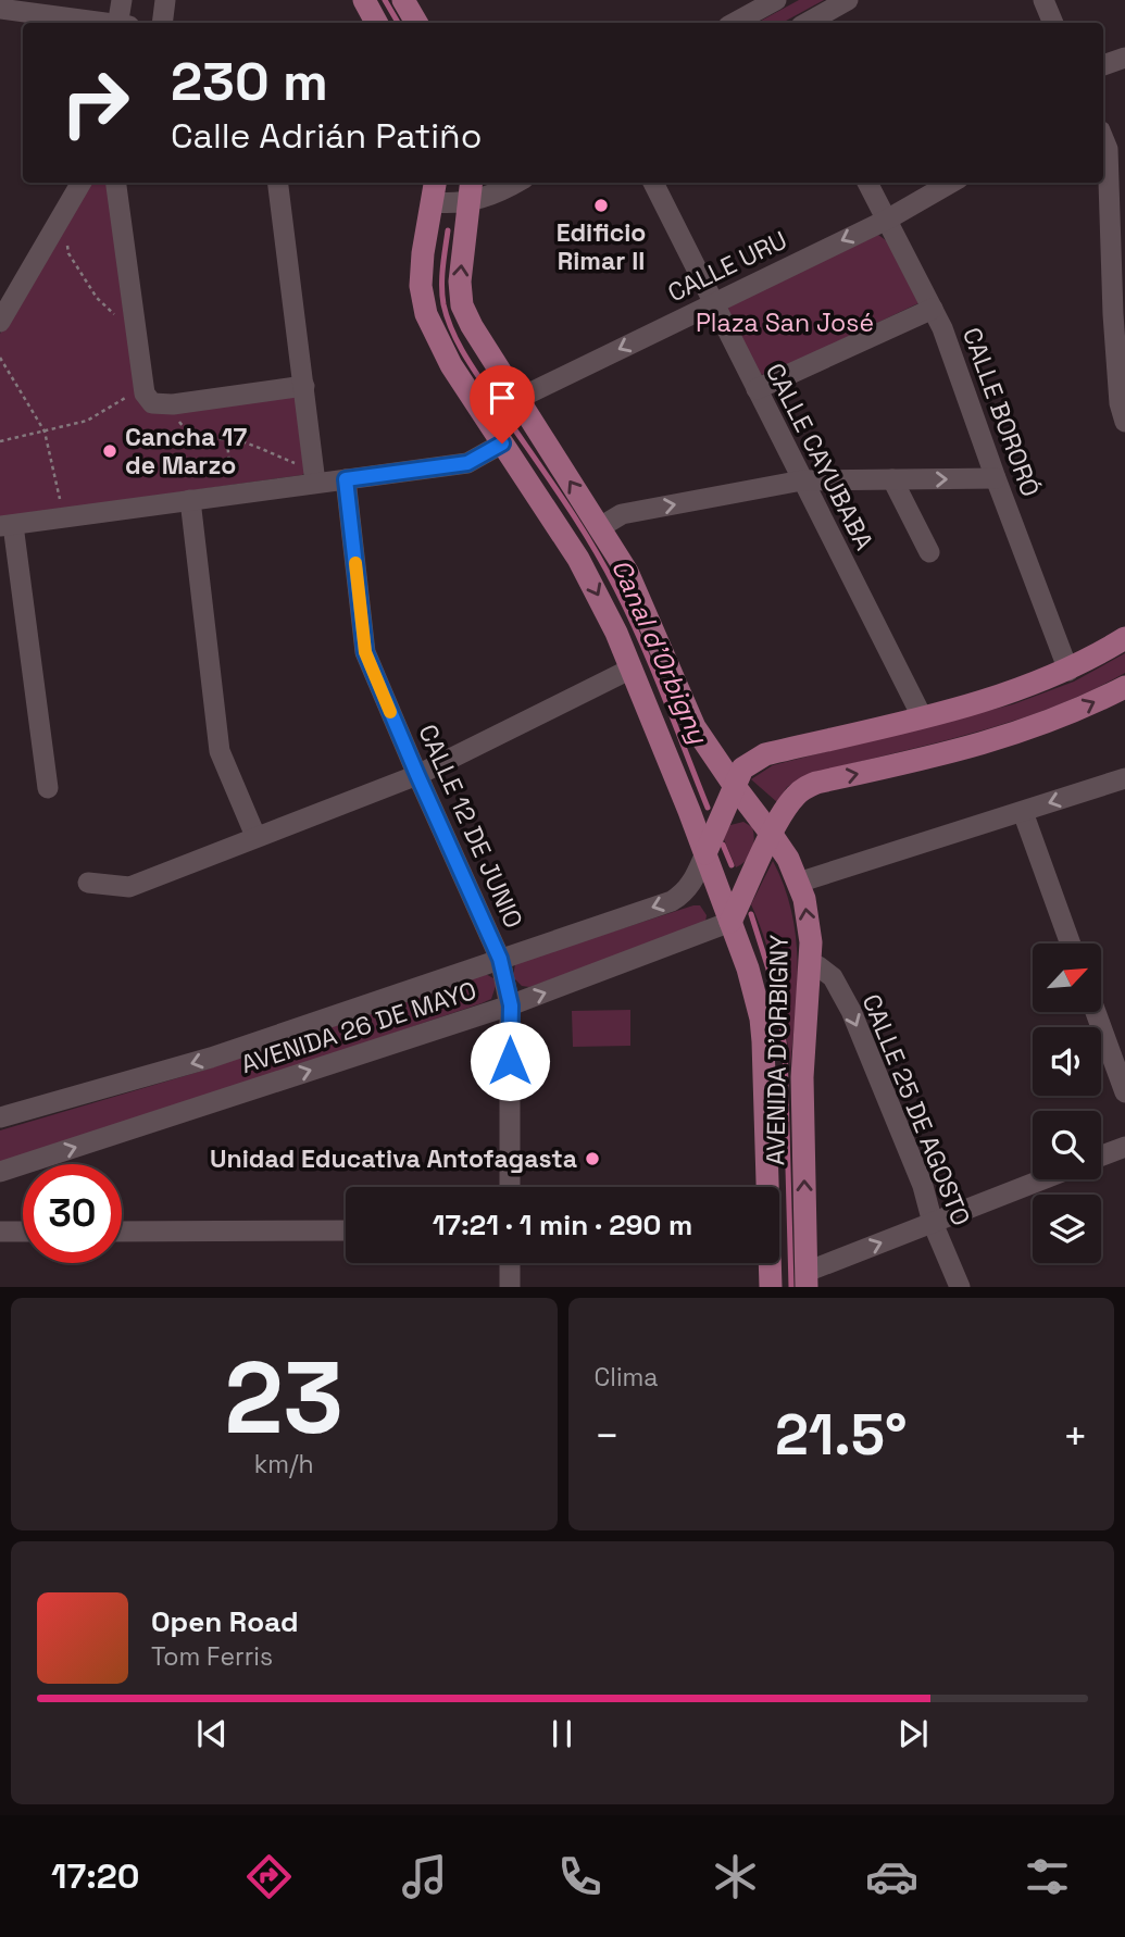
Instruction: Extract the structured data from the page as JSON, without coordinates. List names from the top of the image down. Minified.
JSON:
{"streets":{"main road":["AVENIDA D'ORBIGNY"],"street":["CALLE URU","CALLE BORORÓ","CALLE CAYUBABA","CALLE 12 DE JUNIO","AVENIDA 26 DE MAYO","CALLE 25 DE AGOSTO"]},"crossings":[["CALLE URU","CALLE BORORÓ"],["CALLE URU","CALLE CAYUBABA"],["CALLE URU","AVENIDA D'ORBIGNY"],["CALLE 12 DE JUNIO","AVENIDA 26 DE MAYO"],["AVENIDA 26 DE MAYO","AVENIDA D'ORBIGNY"],["AVENIDA D'ORBIGNY","CALLE 25 DE AGOSTO"]],"one_way":["CALLE 25 DE AGOSTO"],"water":["Canal d'Orbigny"],"parks":["Plaza San José"],"places":["Edificio Rimar II","Cancha 17 de Marzo","Unidad Educativa Antofagasta"],"north":"top right","page":{"turn":["230 m","Calle Adrián Patiño"],"limit":"30","trip":"17:21 · 1 min · 290 m","tile":[["23","km/h"],"Clima"],"heat":["−","21.5°","+"],"song":["Open Road","Tom Ferris"],"tabs":"17:20"}}
